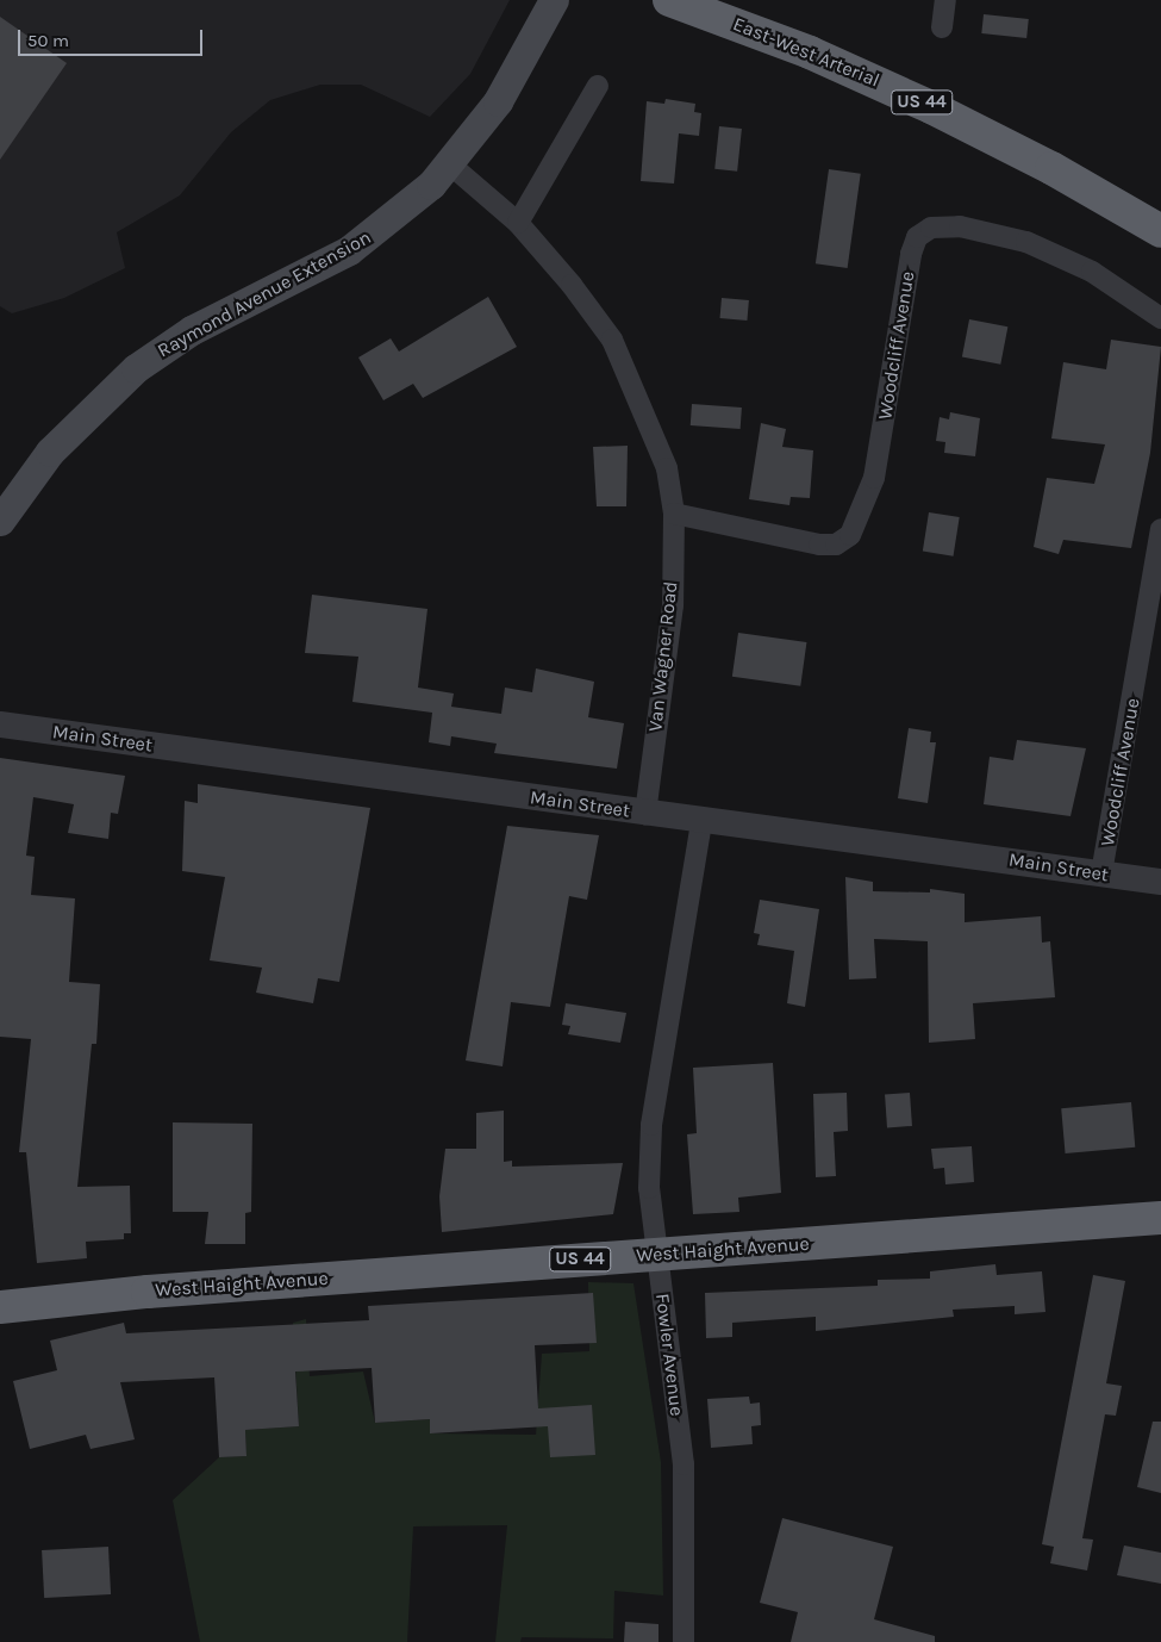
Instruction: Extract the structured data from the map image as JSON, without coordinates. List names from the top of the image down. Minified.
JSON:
{"streets":{"highway":["East-West Arterial","US 44","West Haight Avenue"],"main road":["Raymond Avenue Extension"],"street":["Woodcliff Avenue","Van Wagner Road","Main Street","Fowler Avenue"]},"crossings":[["Raymond Avenue Extension","Van Wagner Road"],["Woodcliff Avenue","Van Wagner Road"],["Woodcliff Avenue","Main Street"],["Van Wagner Road","Main Street"],["Main Street","Fowler Avenue"],["West Haight Avenue","Fowler Avenue"]],"scale_bar":"50 m"}
